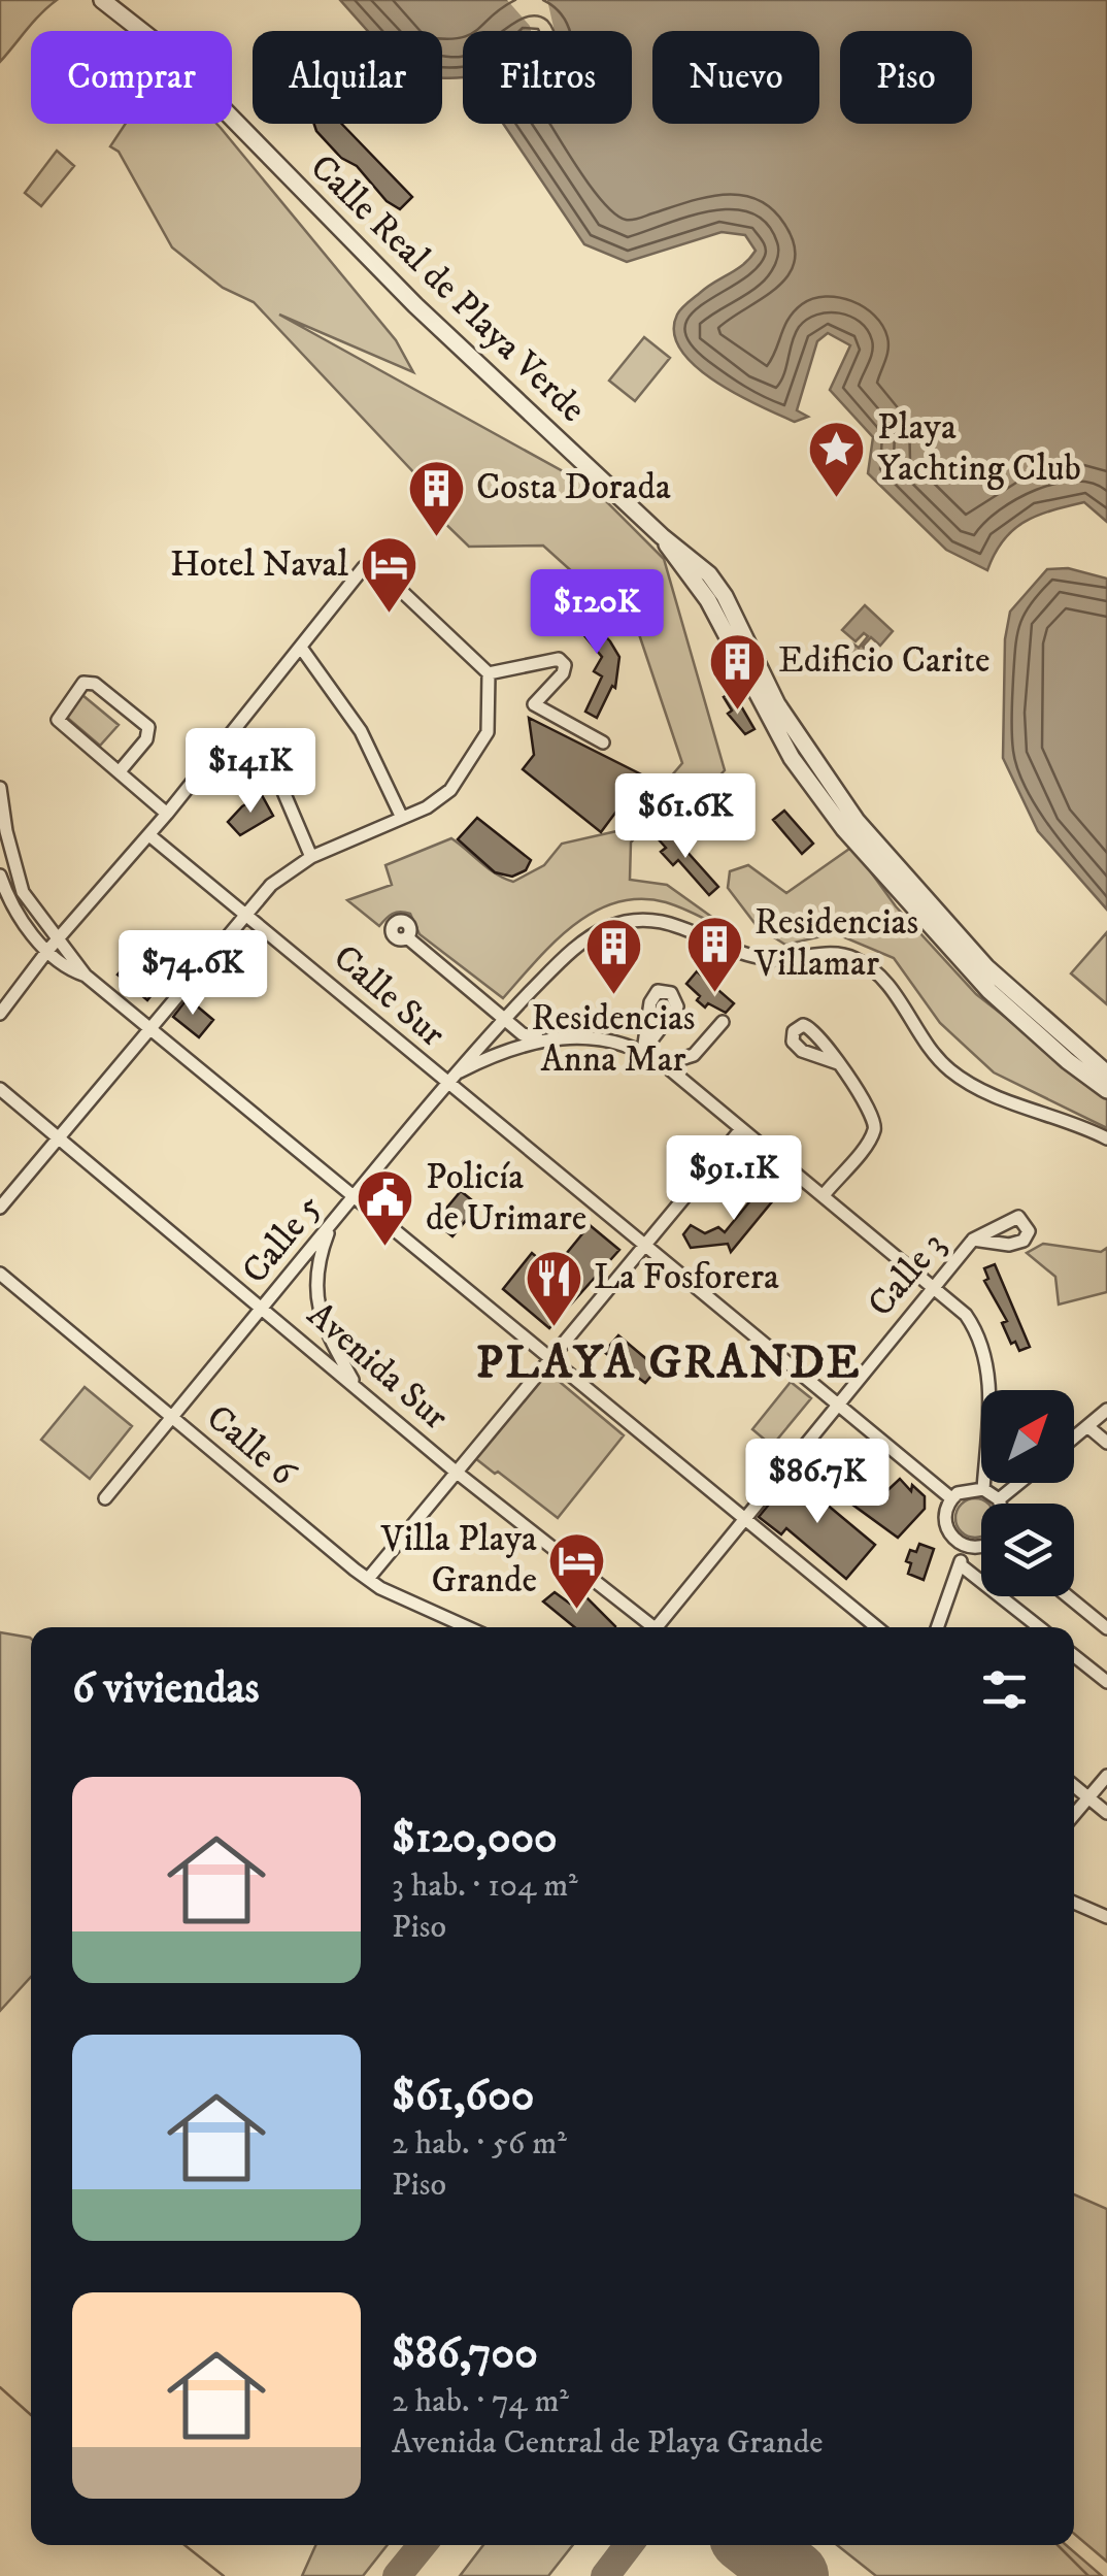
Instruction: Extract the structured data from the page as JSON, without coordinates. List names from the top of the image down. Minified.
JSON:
{"streets":{"street":["Calle Real de Playa Verde","Calle Sur","Calle 5","Calle 3","Avenida Sur","Calle 6"]},"crossings":[["Calle Sur","Calle 5"],["Calle Sur","Calle 3"],["Calle 5","Avenida Sur"],["Calle 5","Calle 6"]],"districts":["PLAYA GRANDE"],"places":{"place":["Playa Yachting Club"],"building":["Costa Dorada","Edificio Carite","Residencias Villamar","Residencias Anna Mar"],"hotel":["Hotel Naval","Villa Playa Grande"],"public building":["Policía de Urimare"],"restaurant":["La Fosforera"]},"north":"top right","page":{"chip":["Comprar","Alquilar","Filtros","Nuevo","Piso"],"price":["$120K","$141K","$61.6K","$74.6K","$91.1K","$86.7K"],"heading":"6 viviendas","list":[{"name":"$120,000","note":"3 hab. · 104 m² · Piso"},{"name":"$61,600","note":"2 hab. · 56 m² · Piso"},{"name":"$86,700","note":"2 hab. · 74 m² · Avenida Central de Playa Grande"}]}}
